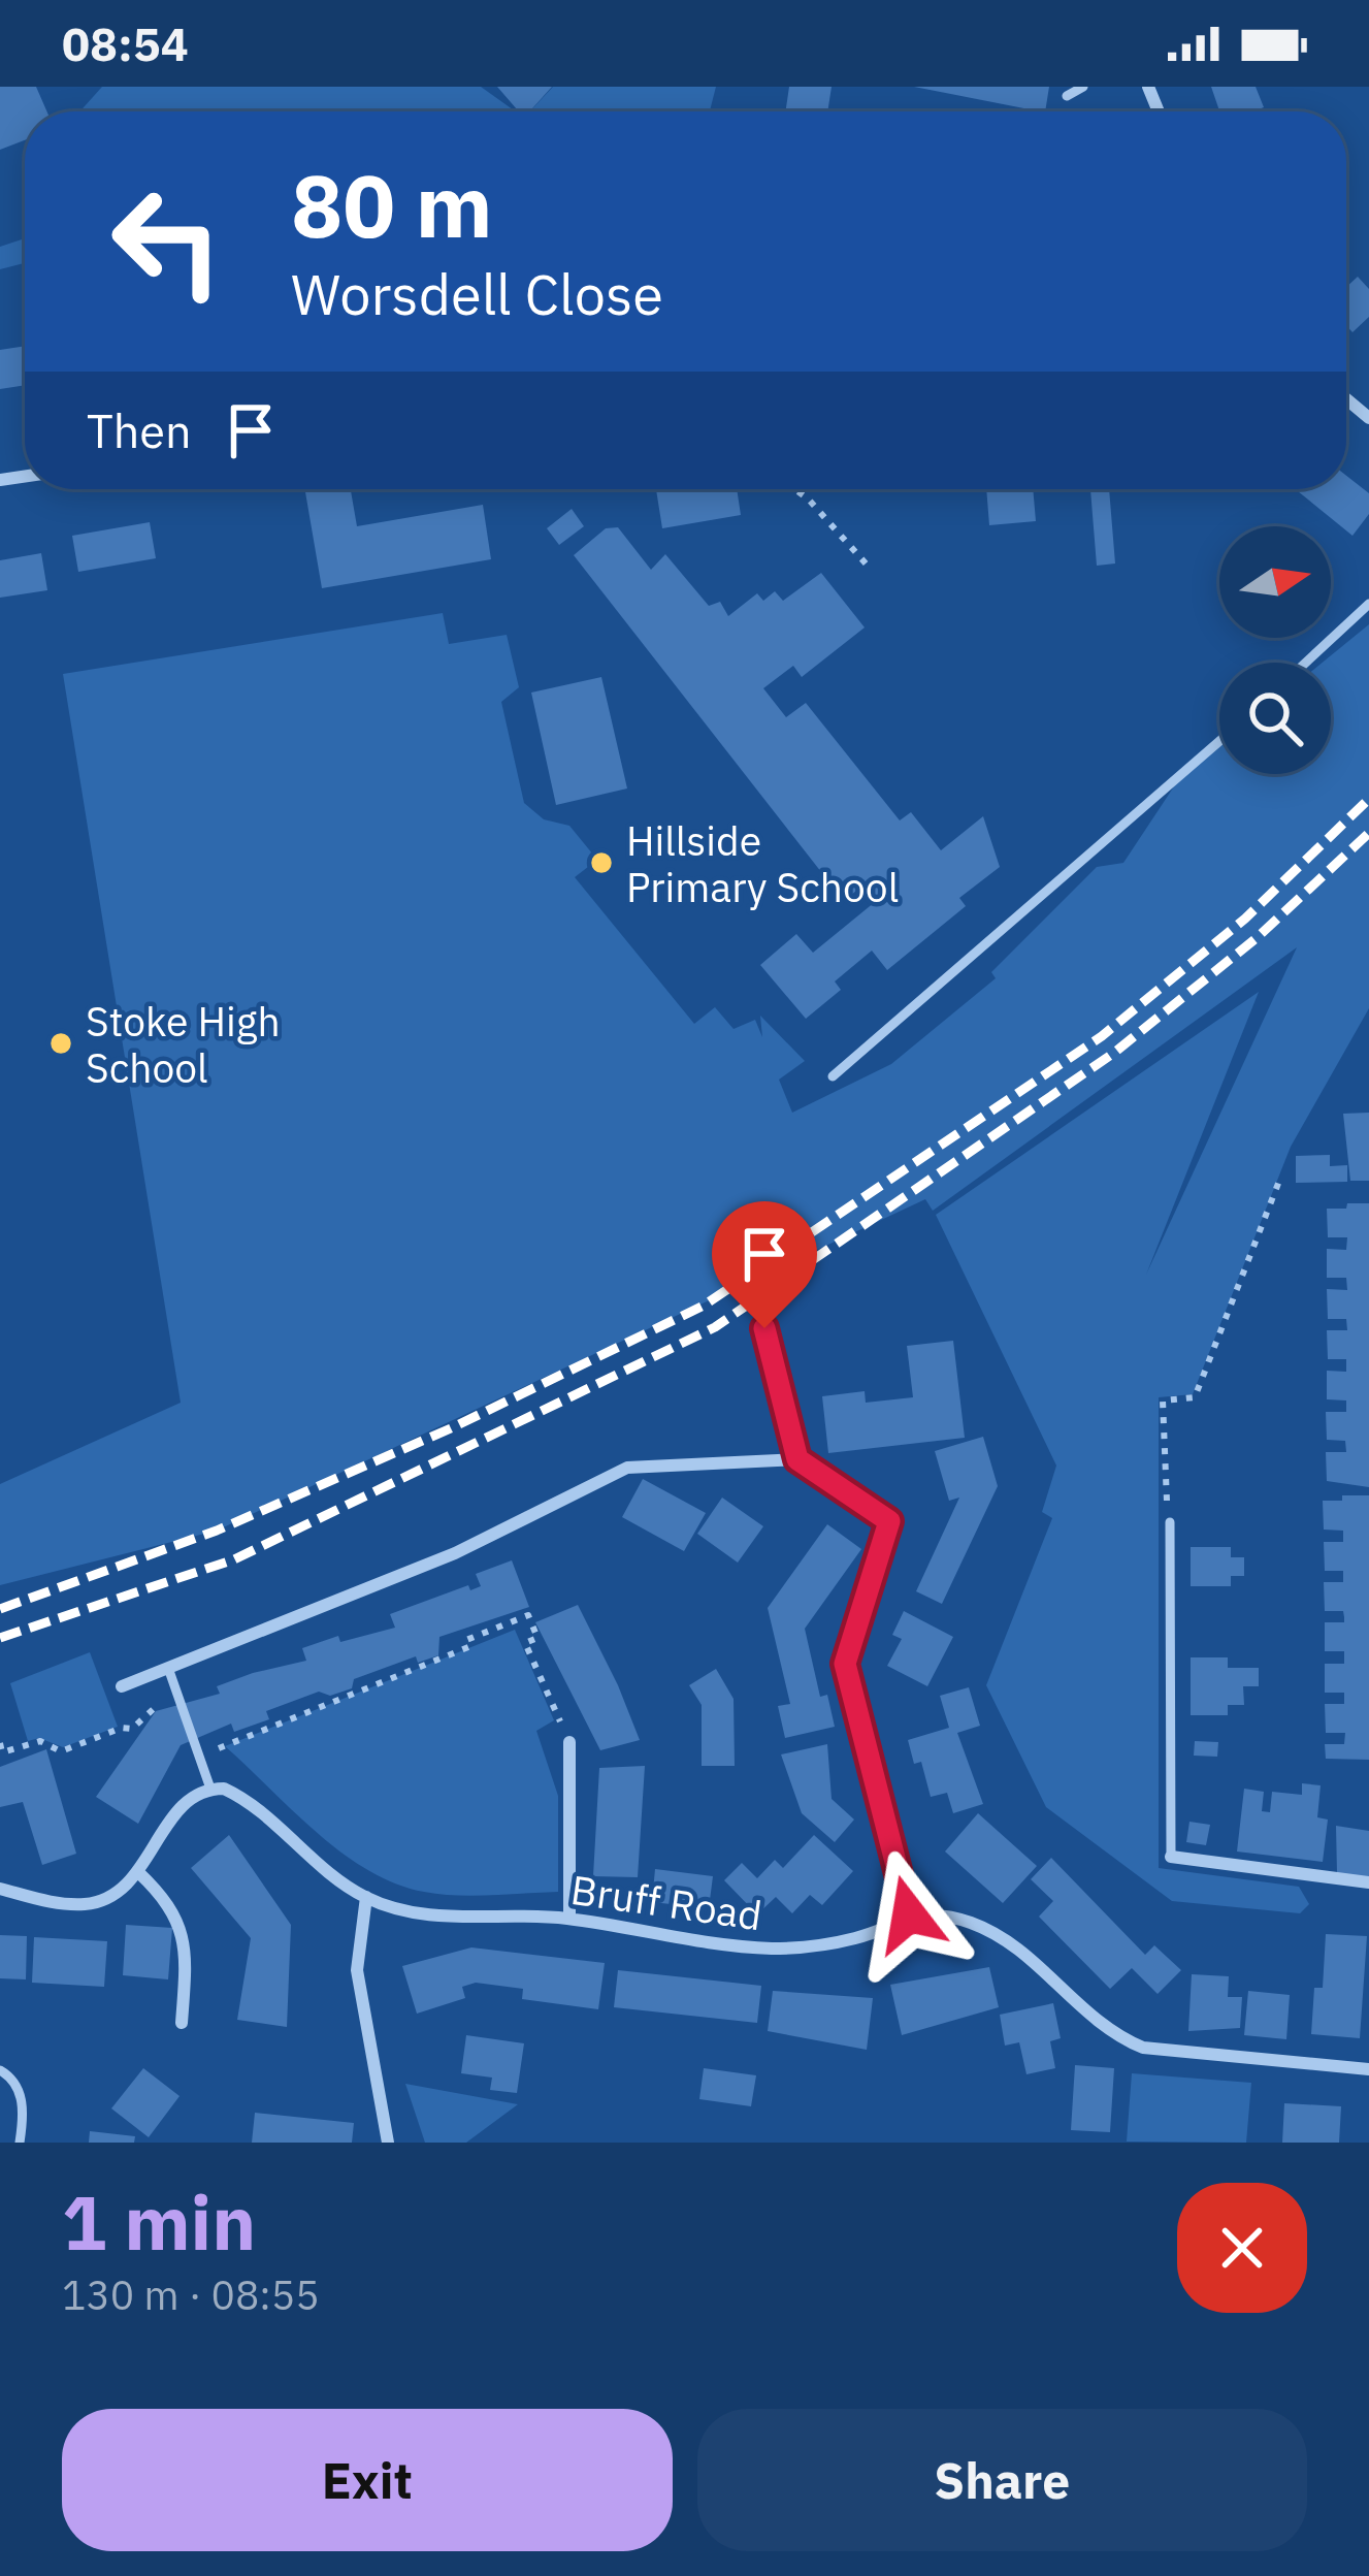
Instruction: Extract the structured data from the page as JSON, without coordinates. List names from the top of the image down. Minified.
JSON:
{"streets":{"street":["Bruff Road"]},"places":["Hillside Primary School","Stoke High School"],"north":"right","page":{"status":"08:54","turn":["80 m","Worsdell Close"],"then":"Then","heading":["1 min","130 m · 08:55"],"buttons":["Exit","Share"]}}
